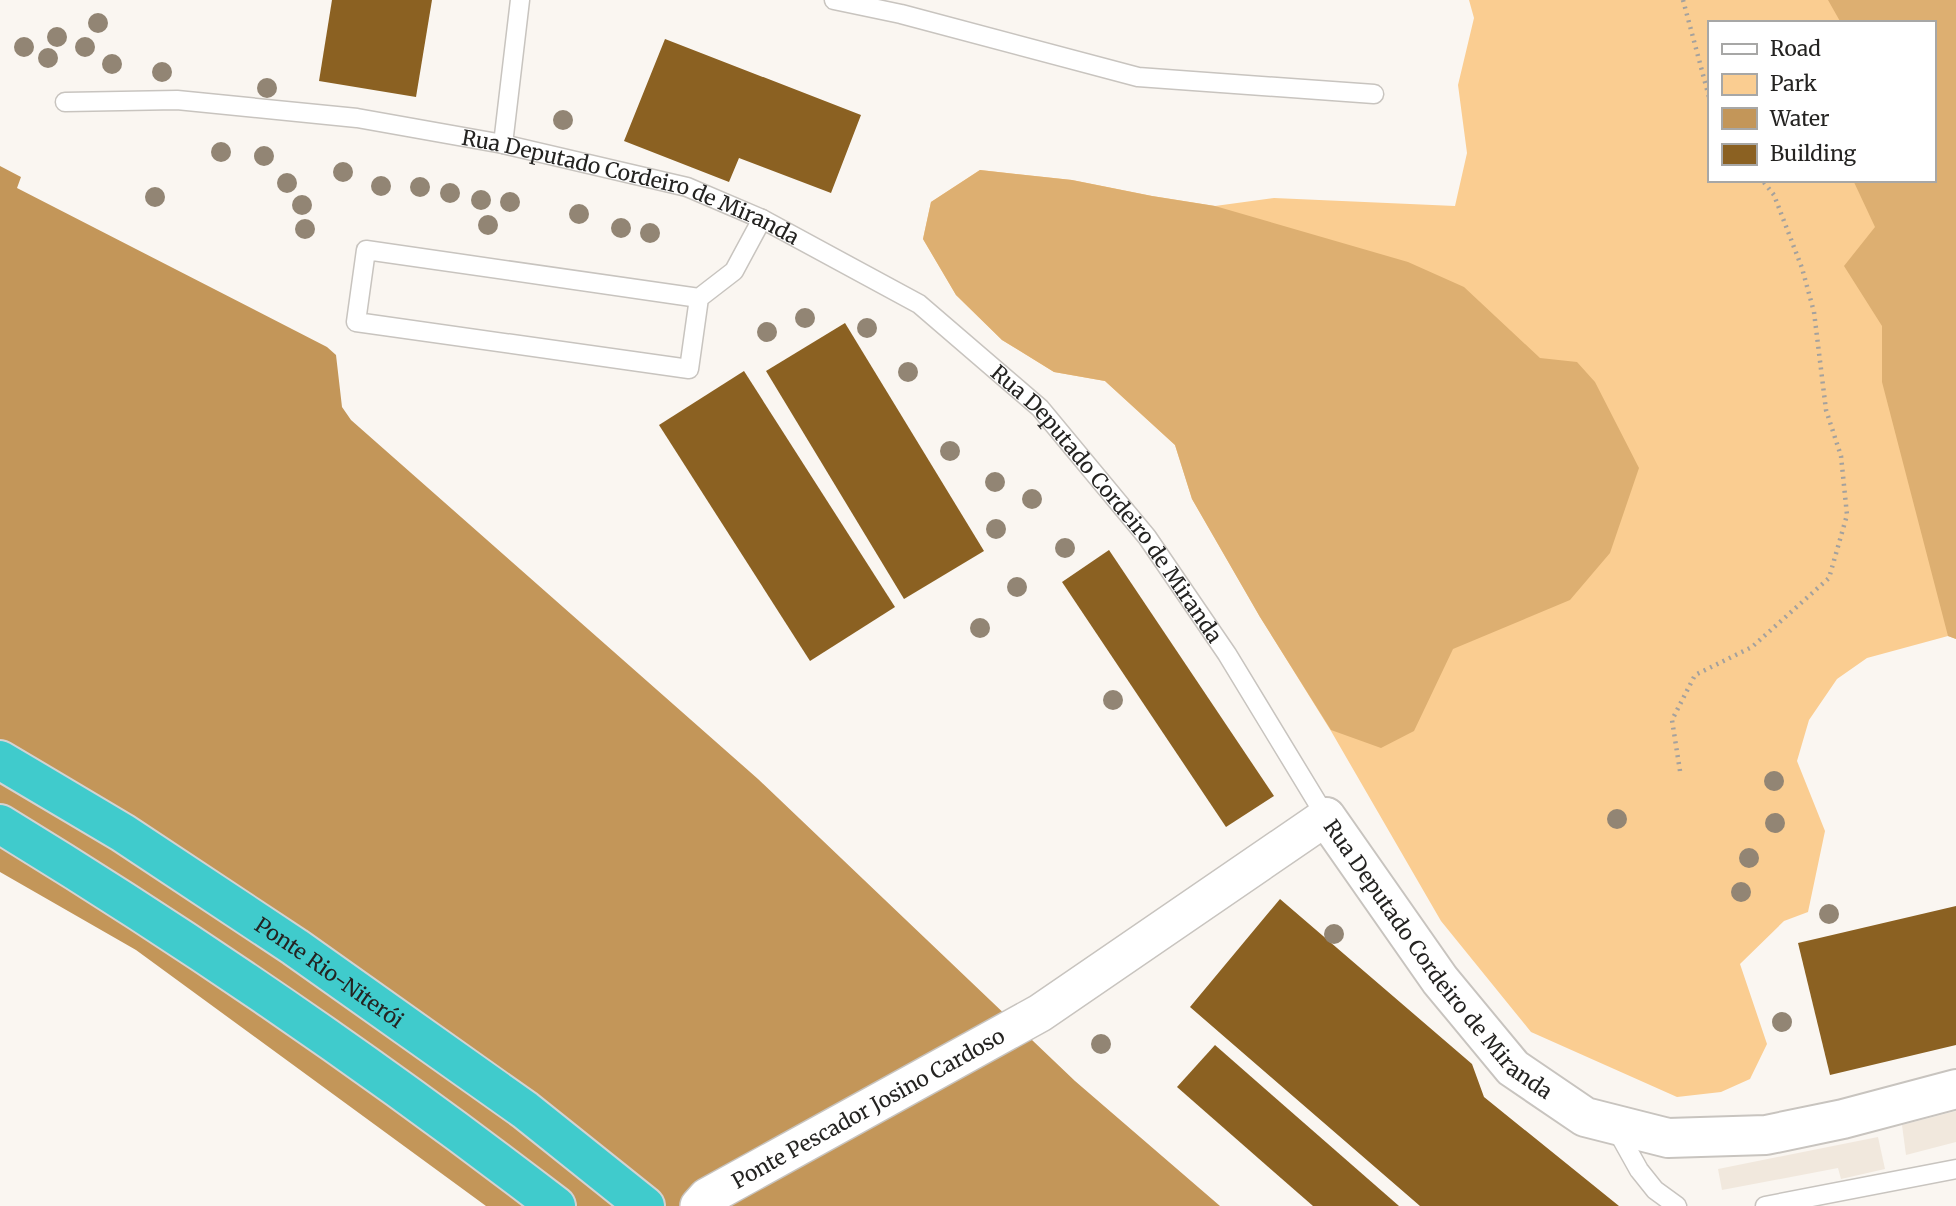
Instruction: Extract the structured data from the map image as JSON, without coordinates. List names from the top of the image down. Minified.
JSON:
{"streets":{"highway":["Ponte Rio-Niterói"],"street":["Rua Deputado Cordeiro de Miranda","Ponte Pescador Josino Cardoso"]},"crossings":[["Rua Deputado Cordeiro de Miranda","Ponte Pescador Josino Cardoso"]],"legend":["Road","Park","Water","Building"]}
